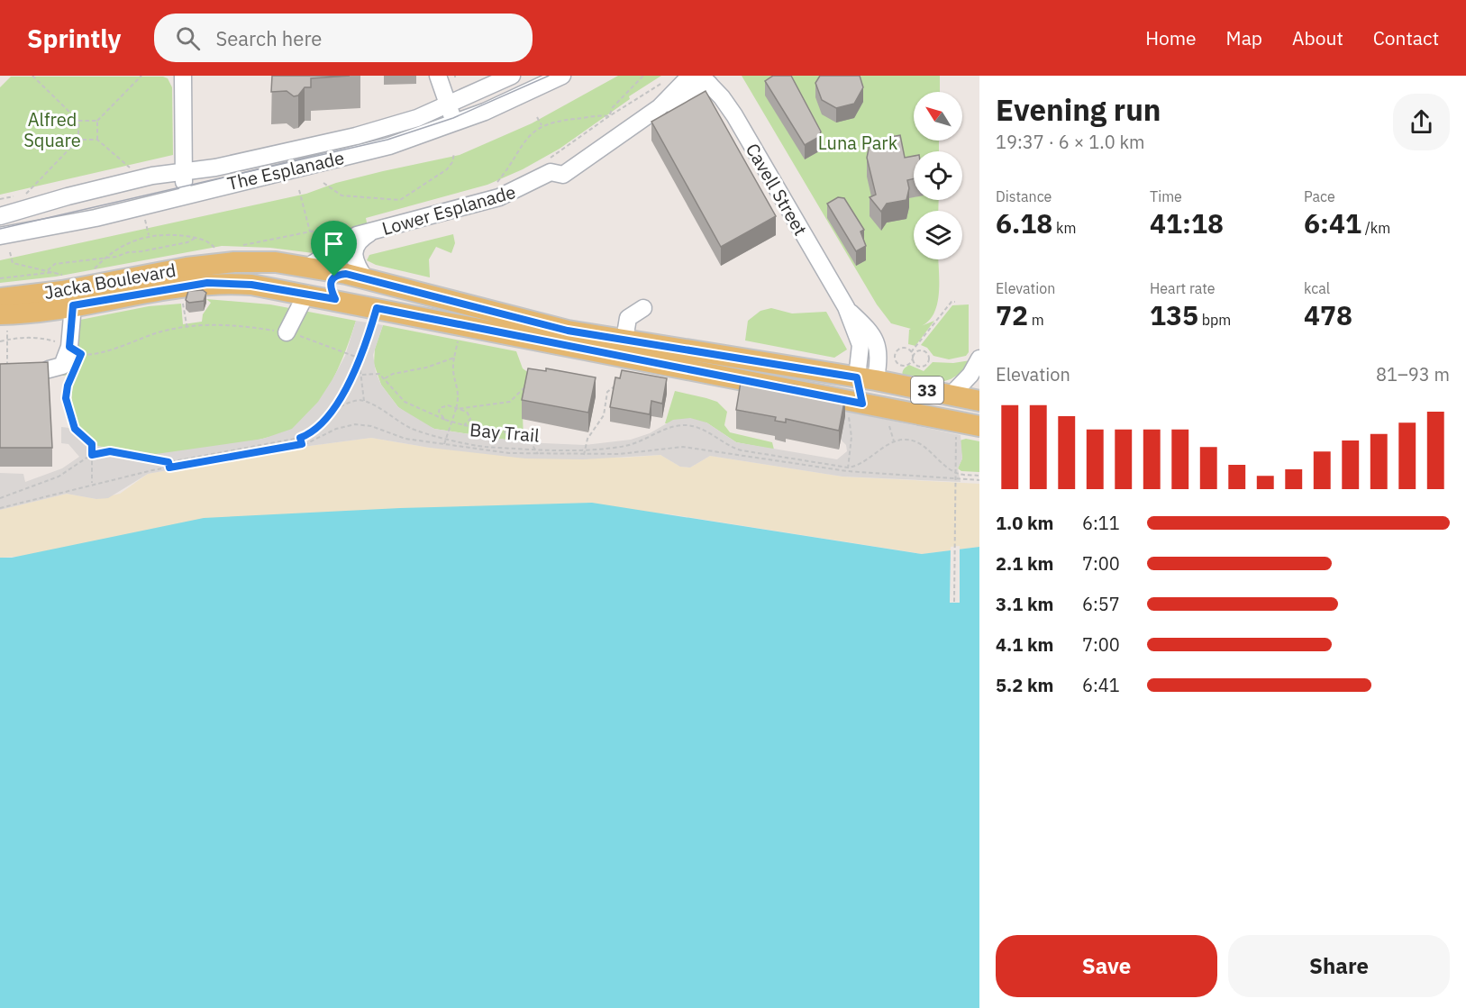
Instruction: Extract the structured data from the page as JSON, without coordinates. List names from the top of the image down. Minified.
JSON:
{"streets":{"main road":["Jacka Boulevard","33"],"street":["The Esplanade","Cavell Street","Lower Esplanade"],"path":["Bay Trail"]},"crossings":[["Cavell Street","Lower Esplanade"],["Cavell Street","Jacka Boulevard"],["Cavell Street","33"],["Lower Esplanade","Jacka Boulevard"],["Jacka Boulevard","33"]],"parks":["Alfred Square","Luna Park"],"north":"top left","page":{"header":"Sprintly","search":"Search here","nav":["Home","Map","About","Contact"],"heading":["Evening run","19:37 · 6 × 1.0 km"],"stats":[["Distance","6.18 km"],["Time","41:18"],["Pace","6:41 /km"],["Elevation","72 m"],["Heart rate","135 bpm"],["kcal","478"]],"chart":["Elevation","81–93 m"],"list":[{"name":"1.0 km","note":"6:11"},{"name":"2.1 km","note":"7:00"},{"name":"3.1 km","note":"6:57"},{"name":"4.1 km","note":"7:00"},{"name":"5.2 km","note":"6:41"}],"buttons":["Save","Share"]}}
